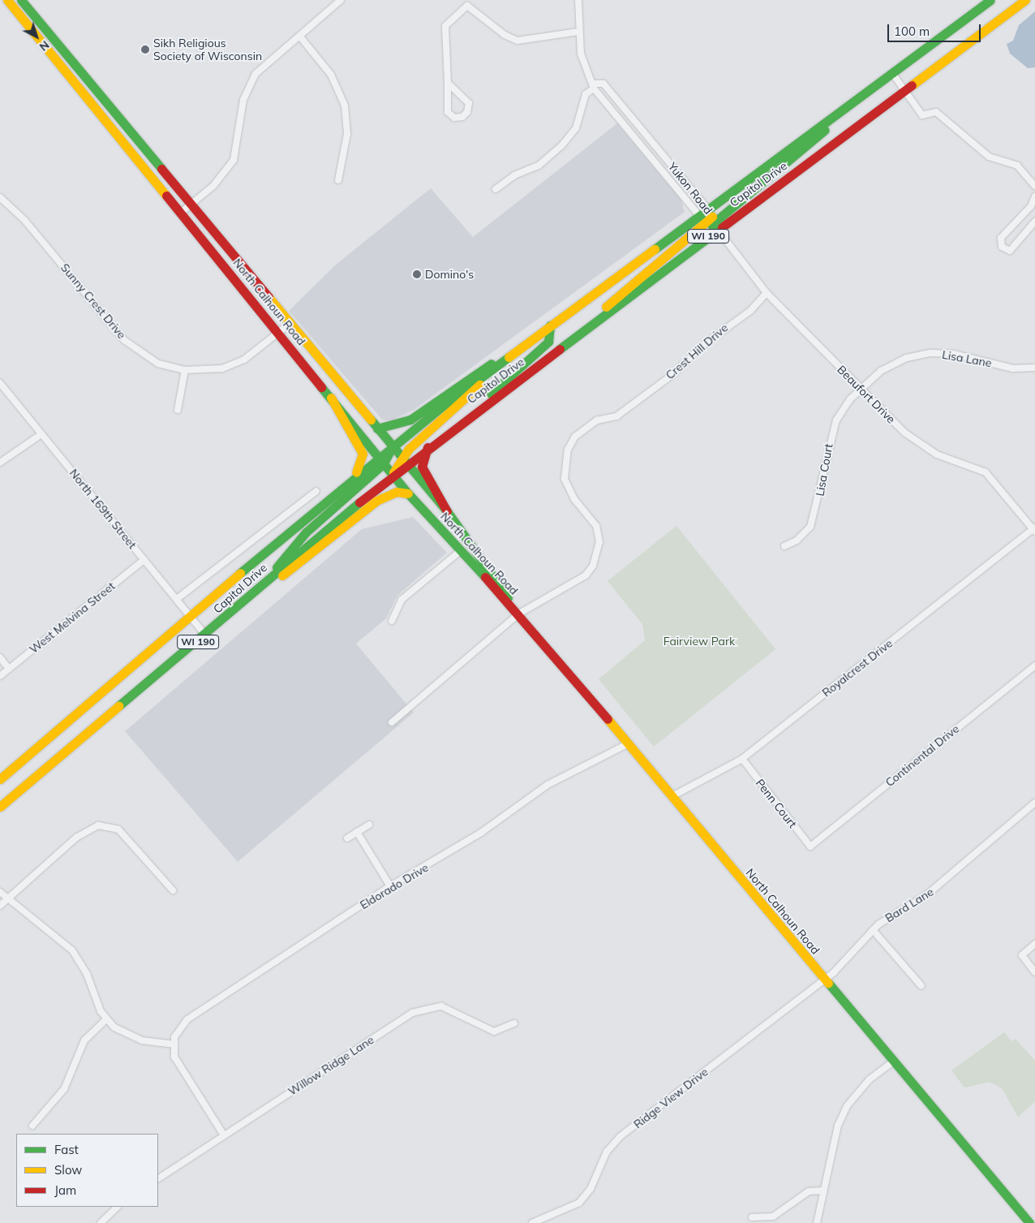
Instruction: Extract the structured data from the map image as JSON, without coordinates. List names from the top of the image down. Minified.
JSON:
{"streets":{"main road":["Capitol Drive","WI 190","North Calhoun Road"],"street":["Yukon Road","Sunny Crest Drive","Crest Hill Drive","Lisa Lane","Beaufort Drive","Lisa Court","North 169th Street","West Melvina Street","Royalcrest Drive","Continental Drive","Penn Court","Eldorado Drive","Bard Lane","Willow Ridge Lane","Ridge View Drive"]},"crossings":[["Capitol Drive","Yukon Road"],["Capitol Drive","North Calhoun Road"],["Capitol Drive","Beaufort Drive"],["Capitol Drive","North 169th Street"],["Yukon Road","Beaufort Drive"],["Sunny Crest Drive","North Calhoun Road"],["North Calhoun Road","Crest Hill Drive"],["North Calhoun Road","Royalcrest Drive"],["North Calhoun Road","Eldorado Drive"],["North Calhoun Road","Bard Lane"],["North Calhoun Road","Ridge View Drive"],["Crest Hill Drive","Beaufort Drive"],["Lisa Lane","Beaufort Drive"],["Lisa Lane","Lisa Court"],["Beaufort Drive","Lisa Court"],["Beaufort Drive","Royalcrest Drive"],["North 169th Street","West Melvina Street"],["Royalcrest Drive","Penn Court"],["Continental Drive","Penn Court"],["Bard Lane","Ridge View Drive"]],"parks":["Fairview Park"],"places":["Sikh Religious Society of Wisconsin","Domino's"],"legend":["Fast","Slow","Jam"],"scale_bar":"100 m","north":"bottom right"}
